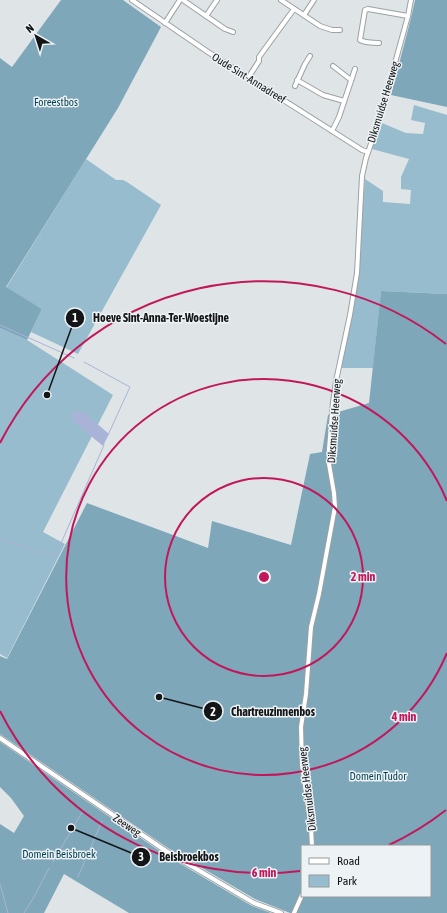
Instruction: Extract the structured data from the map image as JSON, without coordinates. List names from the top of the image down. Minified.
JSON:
{"streets":{"street":["Oude Sint-Annadreef","Diksmuidse Heerweg","Zeeweg"]},"crossings":[["Oude Sint-Annadreef","Diksmuidse Heerweg"]],"parks":["Foreestbos","Domein Tudor","Domein Beisbroek"],"places":["Hoeve Sint-Anna-Ter-Woestijne","Chartreuzinnenbos","Beisbroekbos"],"legend":["Road","Park"],"north":"top left","rings":["2 min","4 min","6 min"]}
